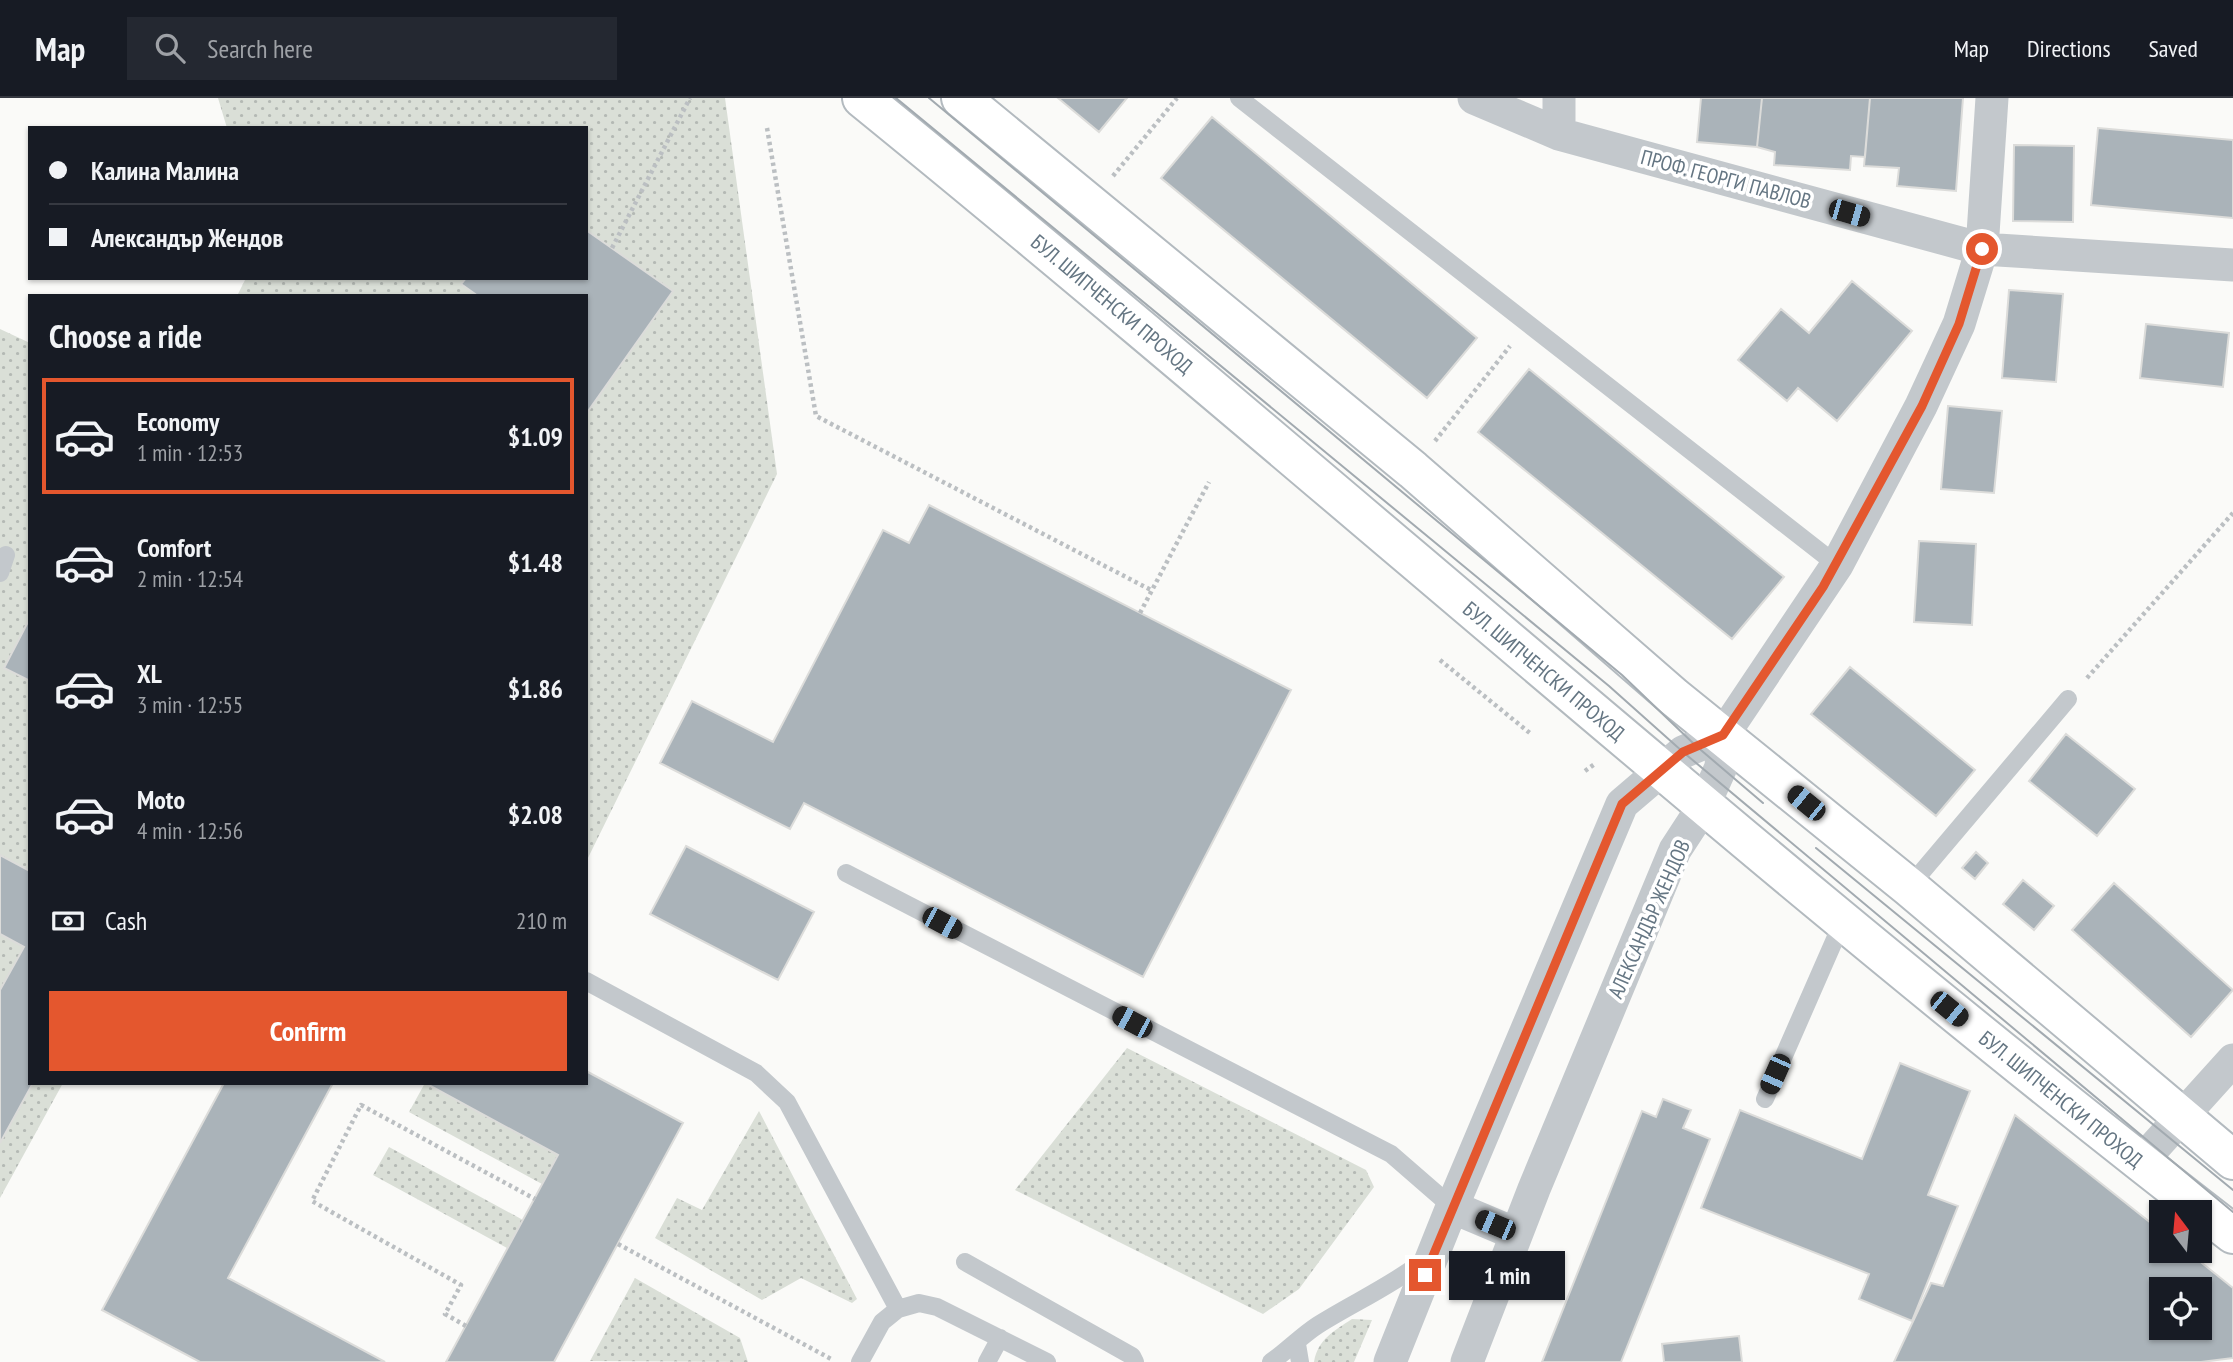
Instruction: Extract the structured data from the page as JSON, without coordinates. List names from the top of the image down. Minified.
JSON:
{"streets":{"main road":["БУЛ. ШИПЧЕНСКИ ПРОХОД"],"street":["ПРОФ. ГЕОРГИ ПАВЛОВ","АЛЕКСАНДЪР ЖЕНДОВ"]},"crossings":[["БУЛ. ШИПЧЕНСКИ ПРОХОД","АЛЕКСАНДЪР ЖЕНДОВ"]],"north":"top","page":{"header":"Map","search":"Search here","nav":["Map","Directions","Saved"],"banner":["Калина Малина","Александър Жендов"],"heading":"Choose a ride","list":[{"name":"Economy","note":"1 min · 12:53","value":"$1.09"},{"name":"Comfort","note":"2 min · 12:54","value":"$1.48"},{"name":"XL","note":"3 min · 12:55","value":"$1.86"},{"name":"Moto","note":"4 min · 12:56","value":"$2.08"}],"pay":["Cash","210 m"],"buttons":"Confirm","bubble":"1 min"}}
